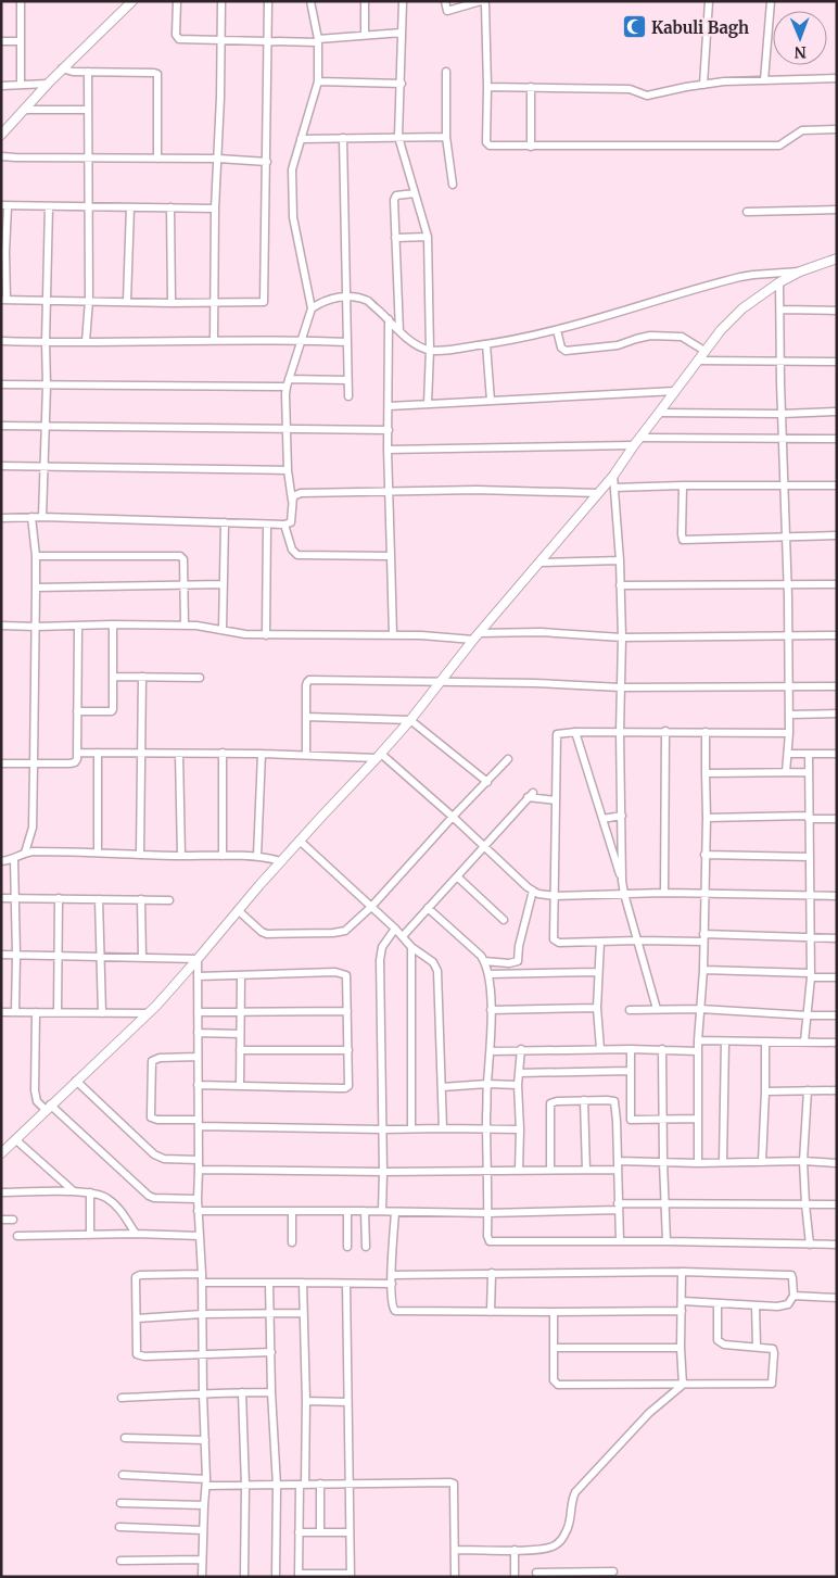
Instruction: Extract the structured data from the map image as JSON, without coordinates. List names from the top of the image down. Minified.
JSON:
{"places":{"mosque":["Kabuli Bagh"]},"north":"bottom"}
